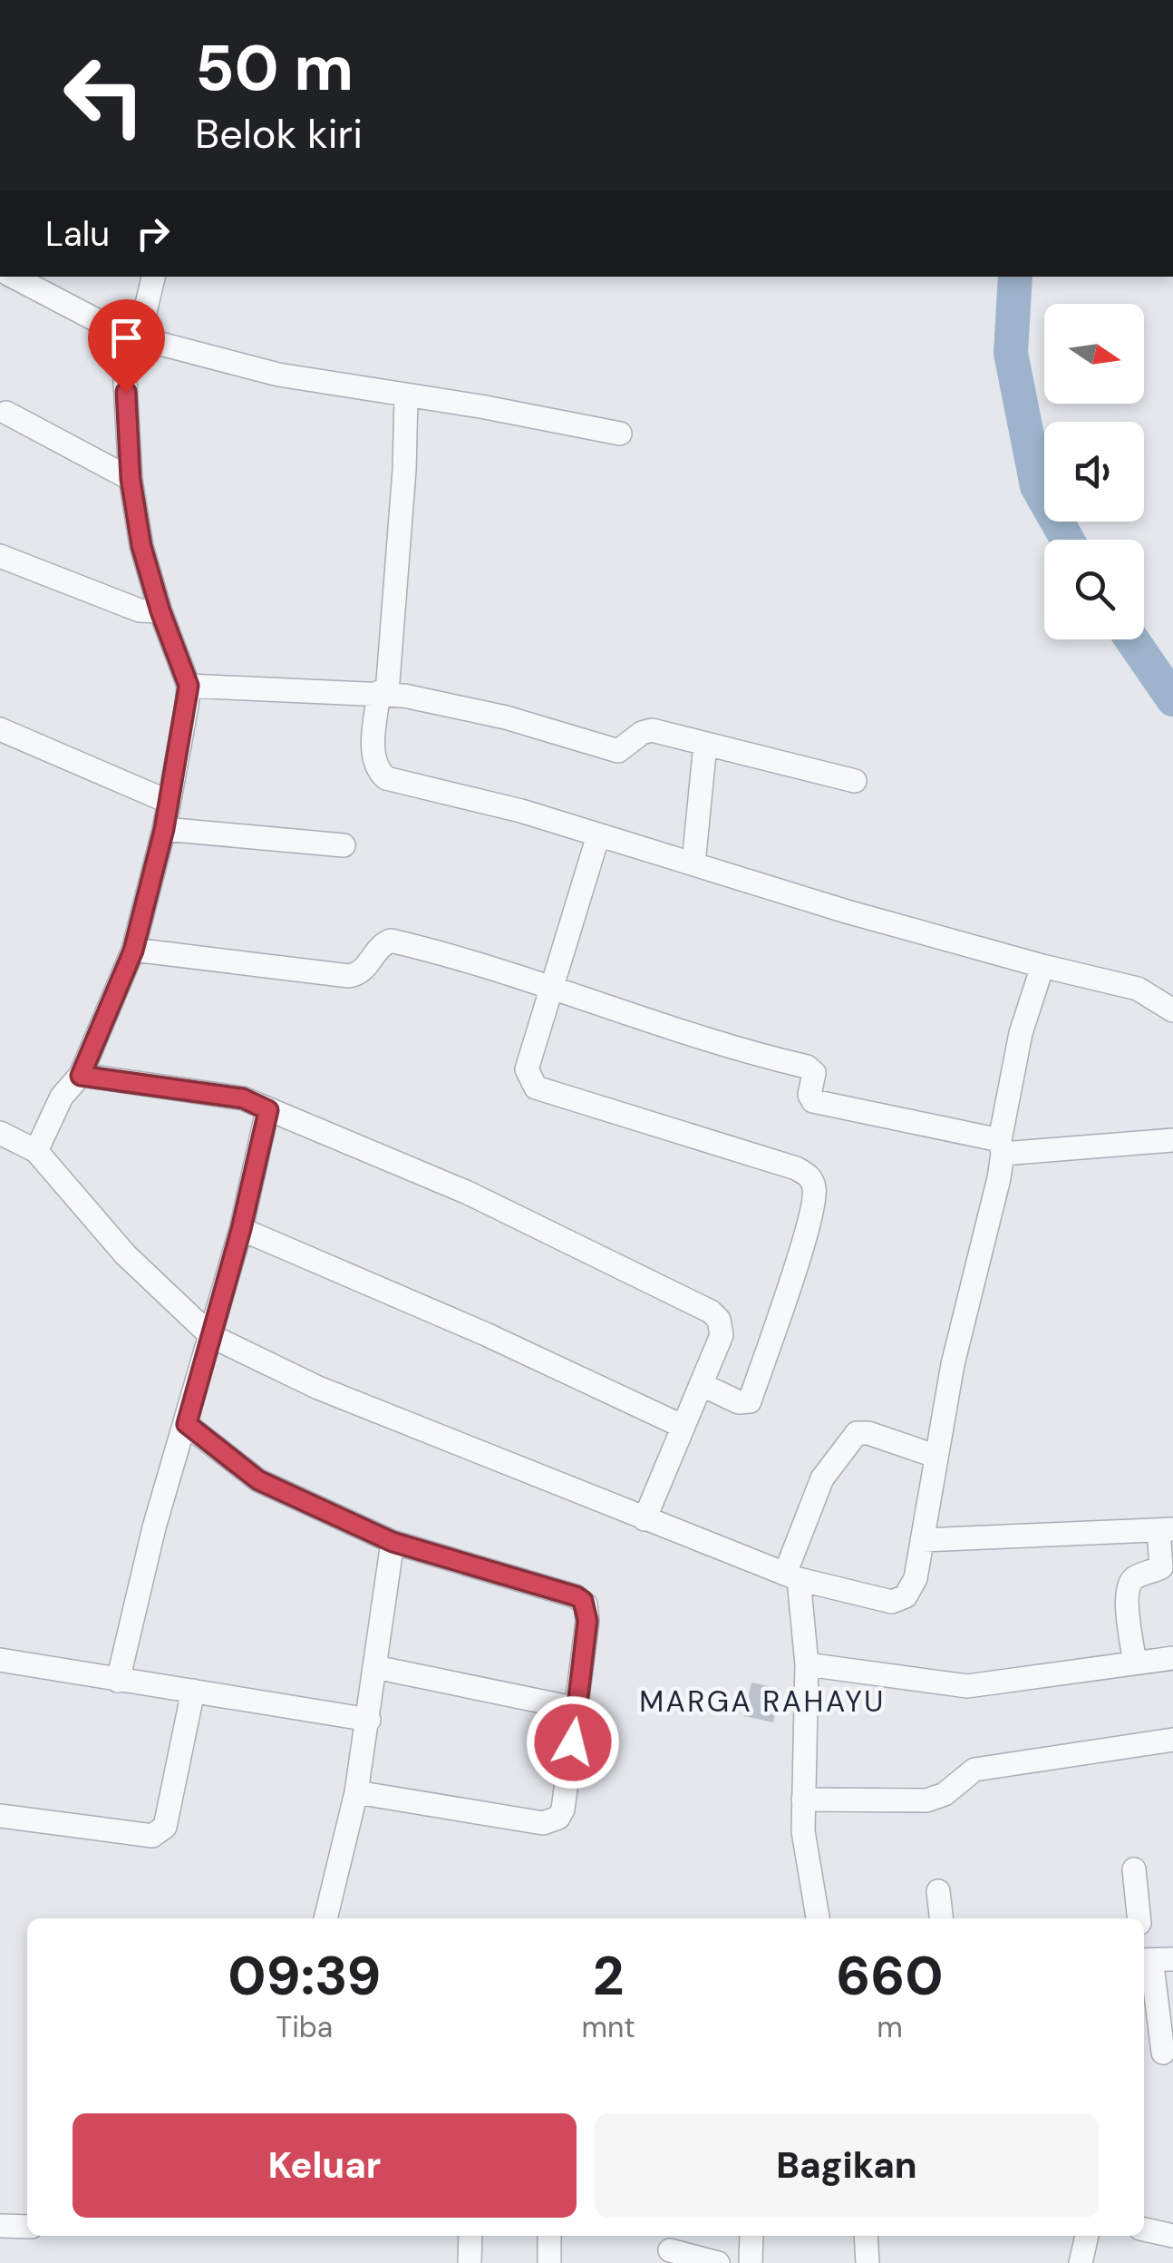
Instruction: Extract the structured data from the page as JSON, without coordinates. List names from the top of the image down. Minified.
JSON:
{"districts":["MARGA RAHAYU"],"north":"right","page":{"turn":["50 m","Belok kiri"],"then":"Lalu","eta":["09:39","Tiba","2","mnt","660","m"],"buttons":["Keluar","Bagikan"]}}
